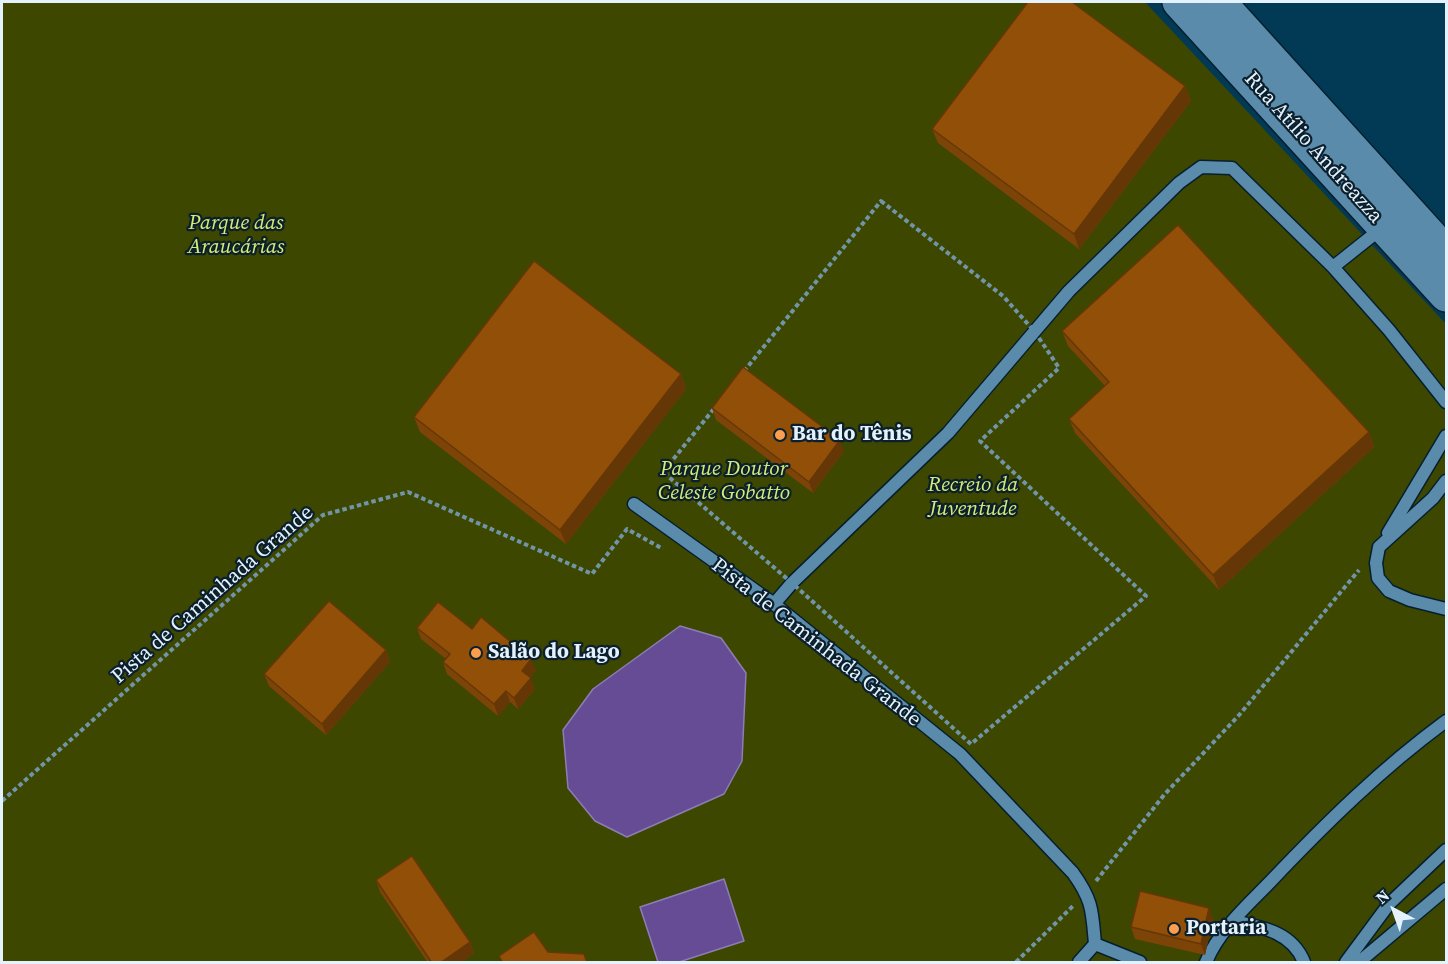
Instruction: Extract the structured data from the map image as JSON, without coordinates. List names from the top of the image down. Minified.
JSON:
{"streets":{"main road":["Rua Atílio Andreazza"],"path":["Pista de Caminhada Grande"]},"parks":["Parque das Araucárias","Parque Doutor Celeste Gobatto","Recreio da Juventude"],"places":["Bar do Tênis","Salão do Lago","Portaria"],"north":"top left"}
